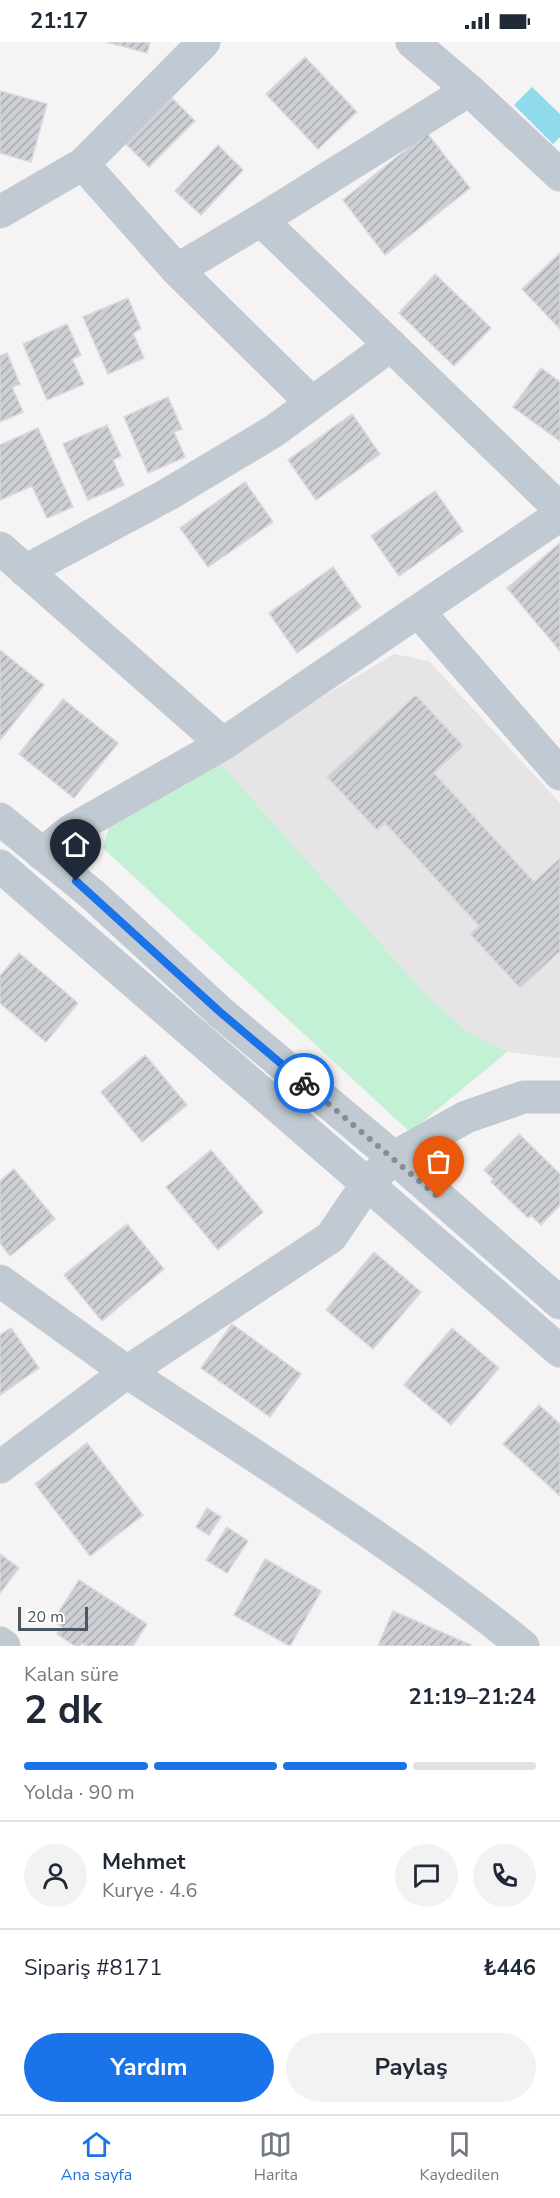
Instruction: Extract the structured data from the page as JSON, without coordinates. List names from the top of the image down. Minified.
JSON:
{"scale_bar":"20 m","page":{"status":"21:17","scale":"20 m","heading":["2 dk","Kalan süre","21:19–21:24"],"panel":["Mehmet","Kurye · 4.6","Sipariş #8171","₺446"],"bar":"Yolda · 90 m","buttons":["Yardım","Paylaş"],"tabs":["Ana sayfa","Harita","Kaydedilen"]}}
